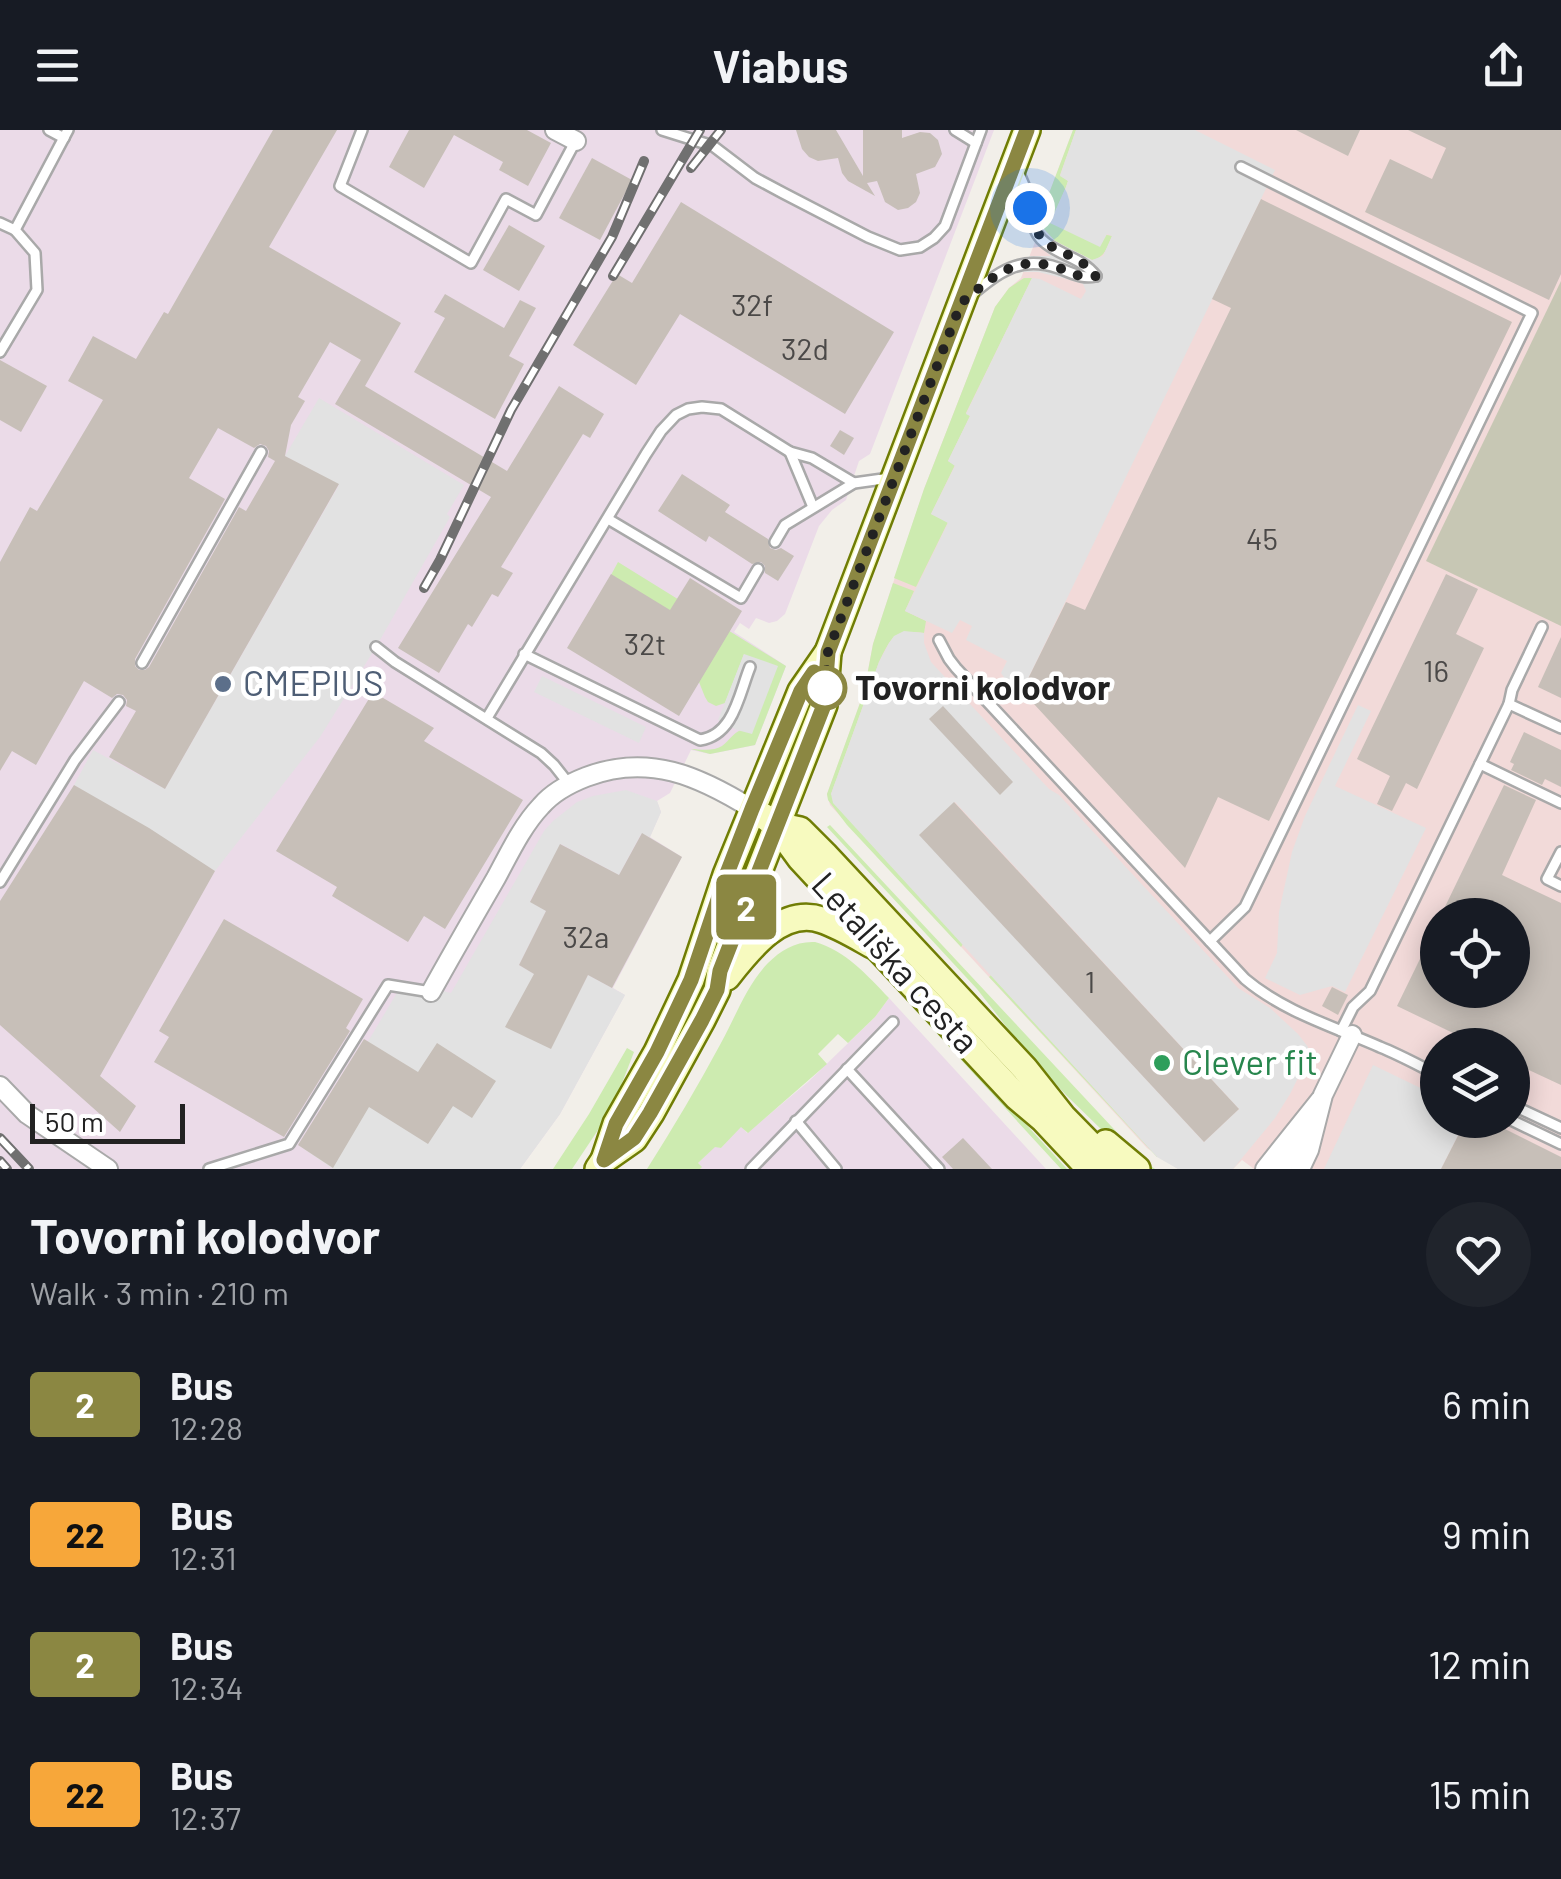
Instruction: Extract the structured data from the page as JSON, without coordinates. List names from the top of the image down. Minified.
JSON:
{"streets":{"main road":["Letališka cesta"]},"places":["CMEPIUS","Tovorni kolodvor","Clever fit"],"lines":["bus line 2"],"house_numbers":["32f","32d","45","32t","16","32a","1"],"scale_bar":"50 m","page":{"header":"Viabus","on_map":"2","scale":"50 m","heading":["Tovorni kolodvor","Walk · 3 min · 210 m"],"list":[{"mark":"2","name":"Bus","note":"12:28","value":"6 min"},{"mark":"22","name":"Bus","note":"12:31","value":"9 min"},{"mark":"2","name":"Bus","note":"12:34","value":"12 min"},{"mark":"22","name":"Bus","note":"12:37","value":"15 min"}]}}
